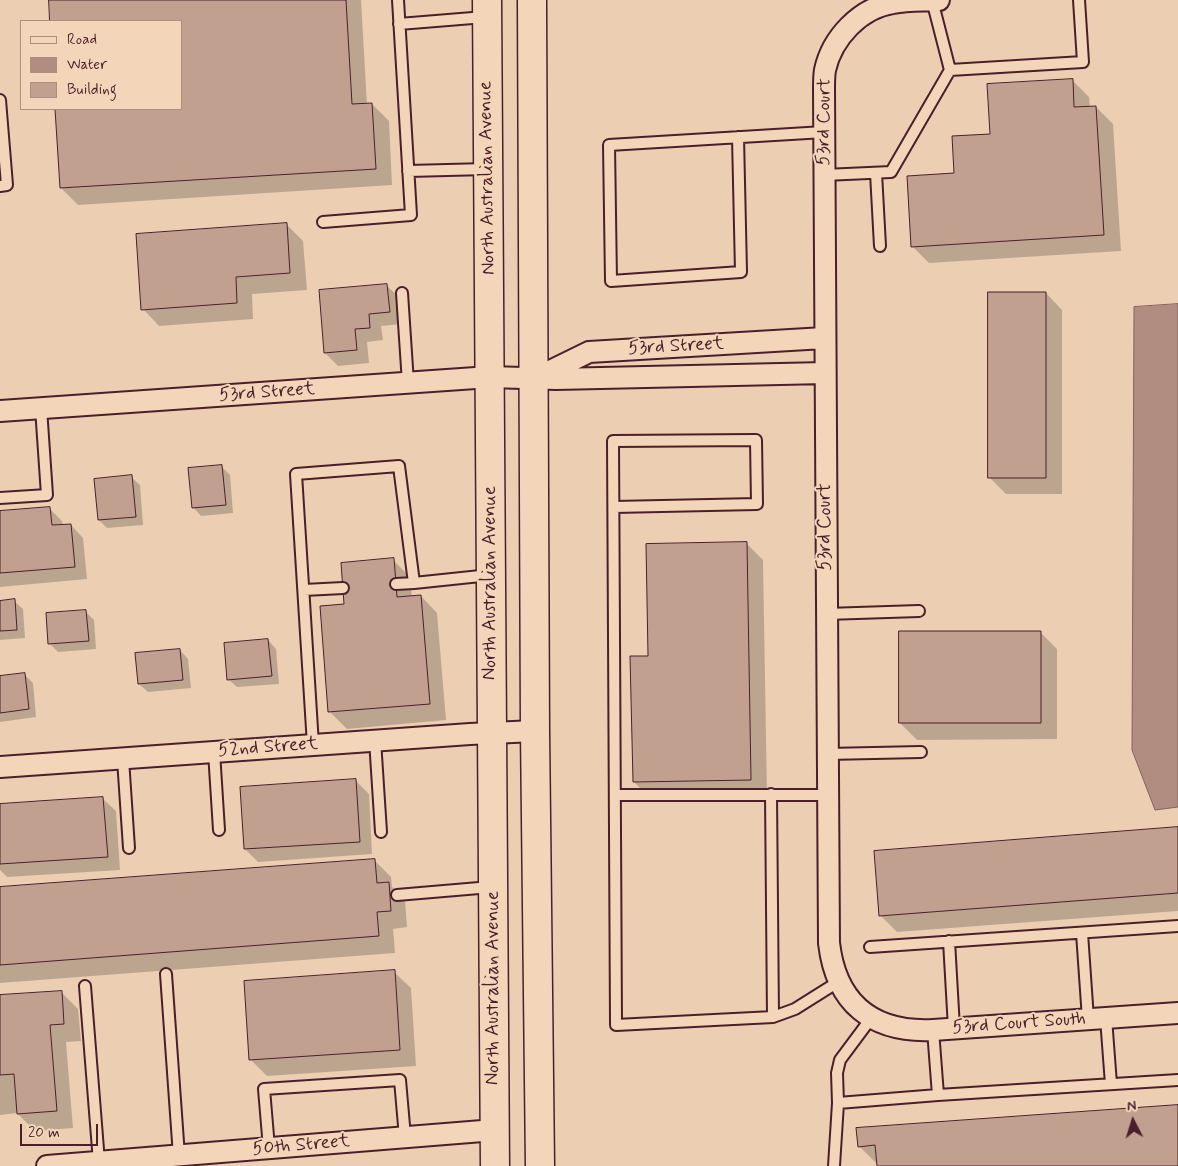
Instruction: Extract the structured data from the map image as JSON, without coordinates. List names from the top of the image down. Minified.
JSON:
{"streets":{"main road":["North Australian Avenue"],"street":["53rd Court","53rd Street","52nd Street","53rd Court South","50th Street"]},"crossings":[["53rd Court","53rd Street"],["53rd Court","53rd Court South"],["North Australian Avenue","53rd Street"],["North Australian Avenue","52nd Street"],["North Australian Avenue","50th Street"]],"legend":["Road","Water","Building"],"scale_bar":"20 m","north":"top"}
